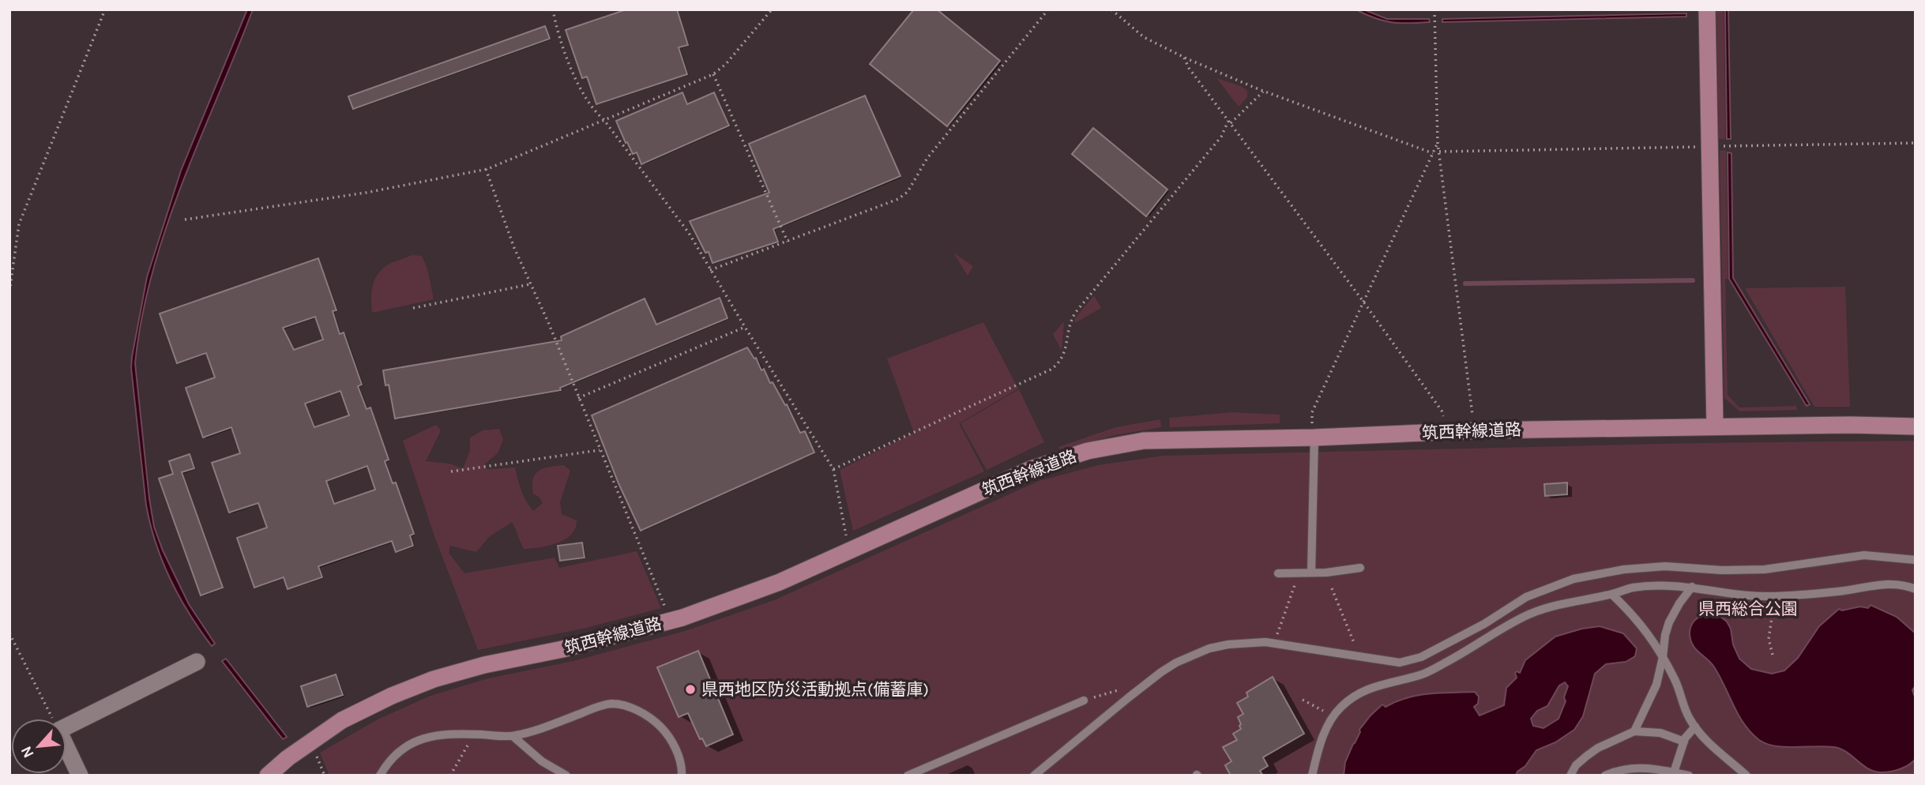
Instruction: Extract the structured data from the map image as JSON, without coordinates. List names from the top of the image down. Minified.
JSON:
{"streets":{"street":["筑西幹線道路"]},"parks":["県西総合公園"],"places":["県西地区防災活動拠点(備蓄庫)"],"north":"bottom left"}
